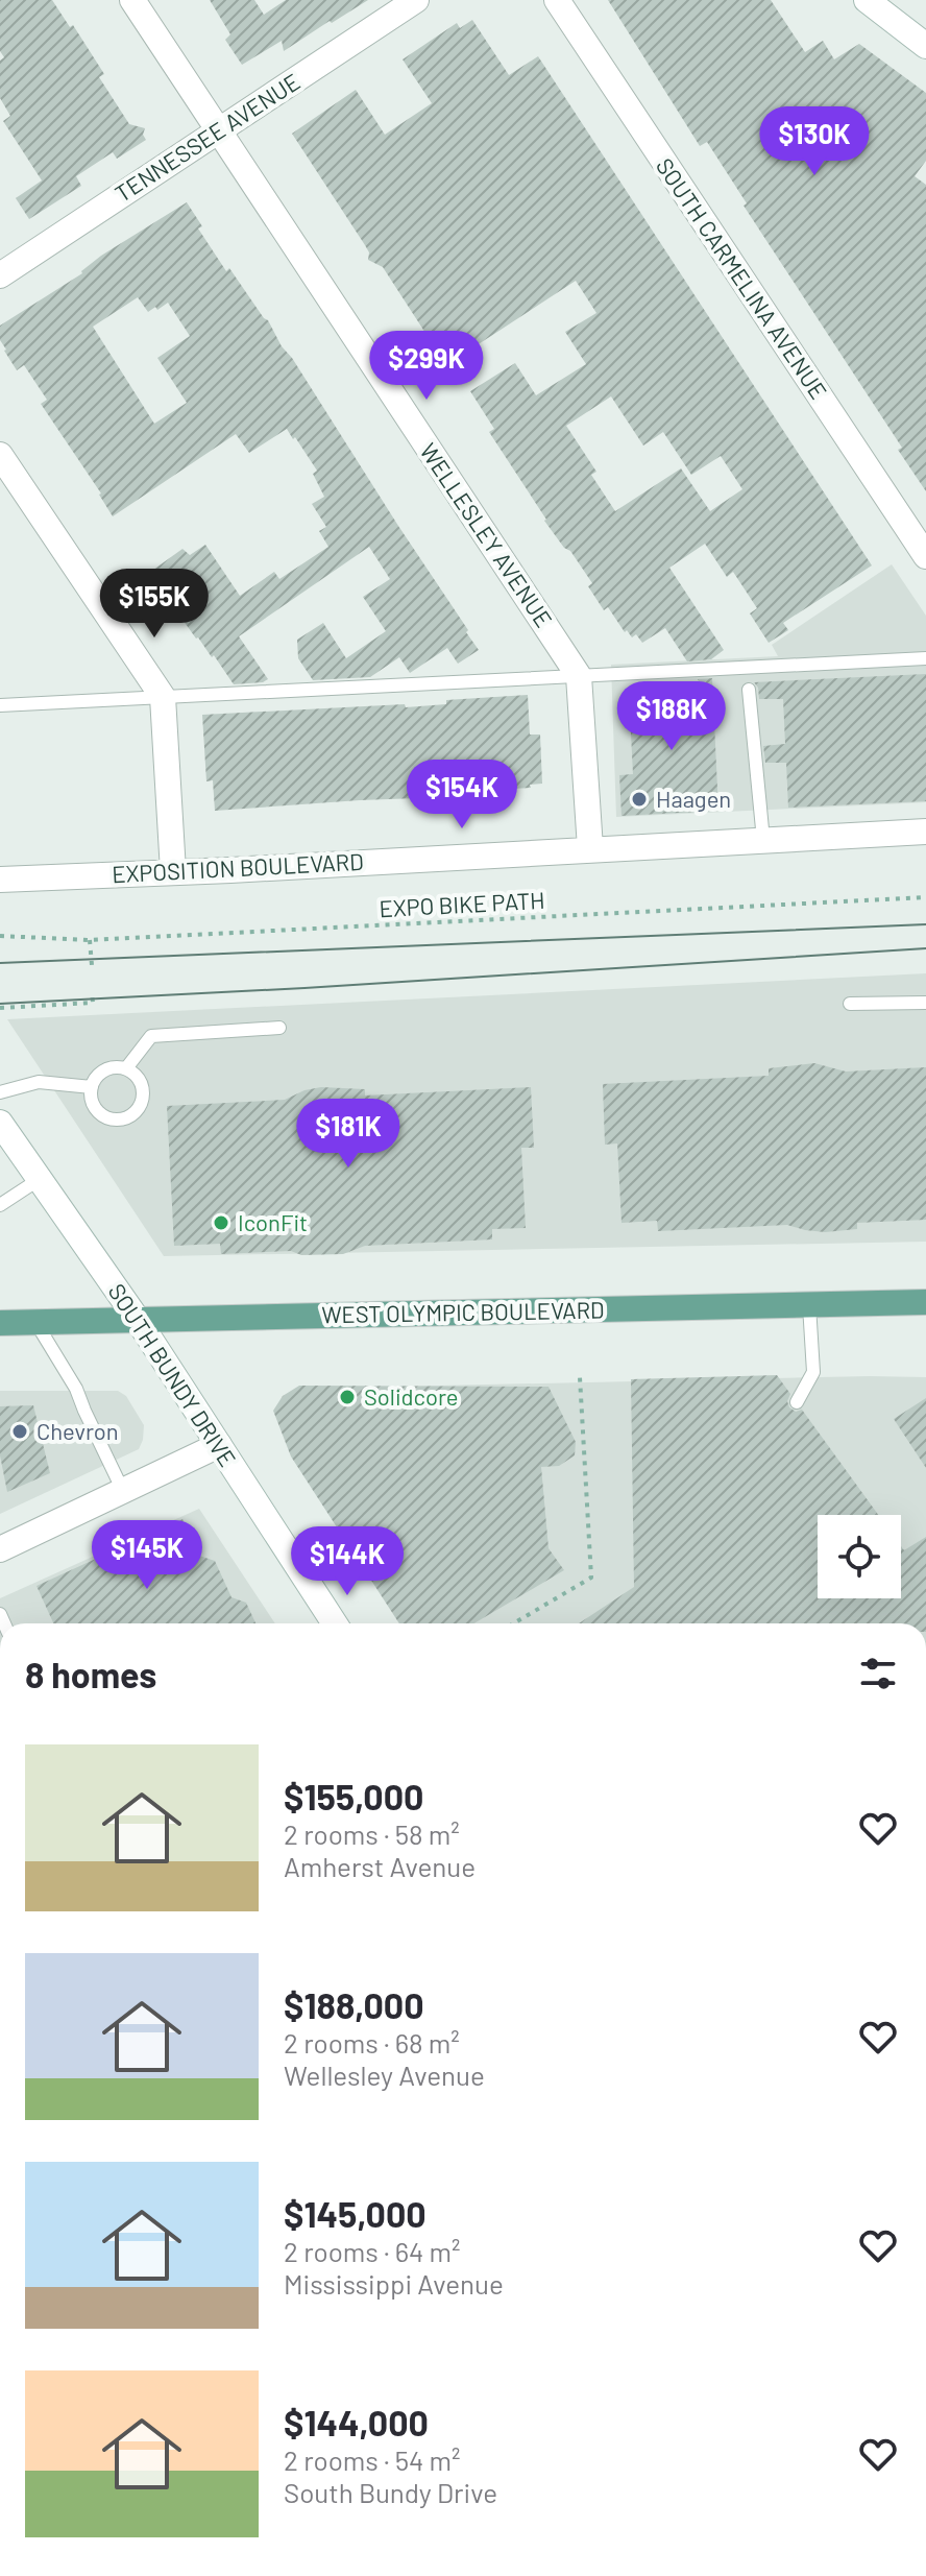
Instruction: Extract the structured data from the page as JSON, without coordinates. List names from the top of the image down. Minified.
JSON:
{"streets":{"main road":["WEST OLYMPIC BOULEVARD"],"street":["TENNESSEE AVENUE","SOUTH CARMELINA AVENUE","WELLESLEY AVENUE","EXPOSITION BOULEVARD","SOUTH BUNDY DRIVE"],"path":["EXPO BIKE PATH"]},"crossings":[["TENNESSEE AVENUE","WELLESLEY AVENUE"],["WELLESLEY AVENUE","EXPOSITION BOULEVARD"],["WEST OLYMPIC BOULEVARD","SOUTH BUNDY DRIVE"]],"places":["Haagen","IconFit","Solidcore","Chevron"],"page":{"price":["$130K","$299K","$155K","$188K","$154K","$181K","$145K","$144K"],"heading":"8 homes","list":[{"name":"$155,000","note":"2 rooms · 58 m² · Amherst Avenue"},{"name":"$188,000","note":"2 rooms · 68 m² · Wellesley Avenue"},{"name":"$145,000","note":"2 rooms · 64 m² · Mississippi Avenue"},{"name":"$144,000","note":"2 rooms · 54 m² · South Bundy Drive"}]}}
